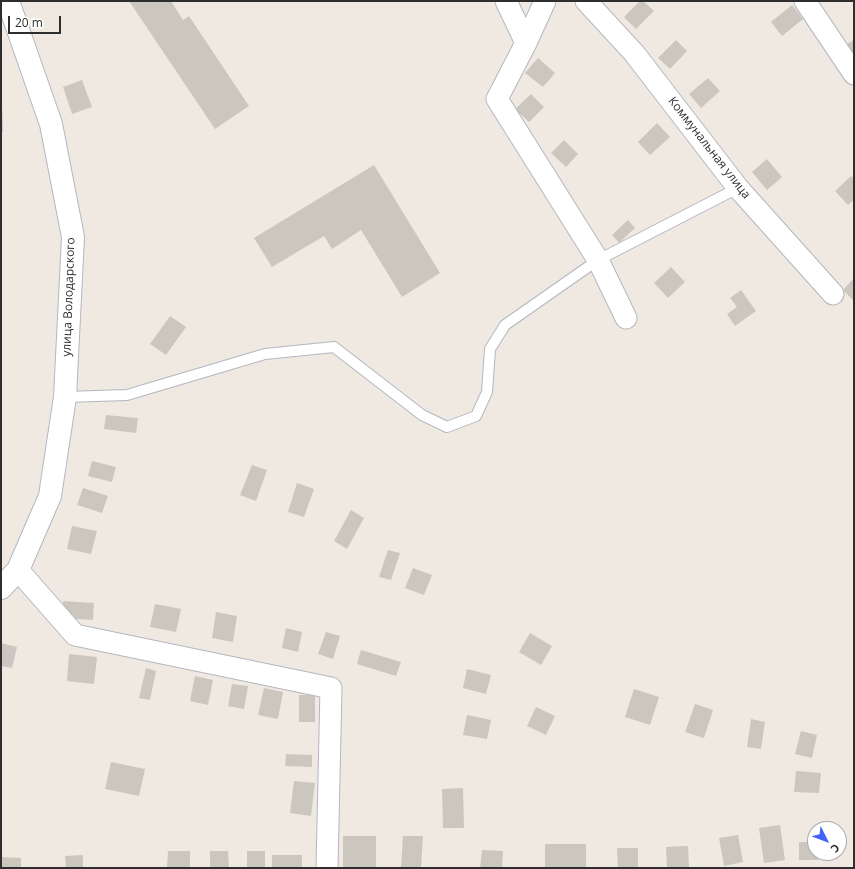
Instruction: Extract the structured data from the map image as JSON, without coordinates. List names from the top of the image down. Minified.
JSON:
{"streets":{"street":["Коммунальная улица","улица Володарского"]},"scale_bar":"20 m","north":"bottom right"}
